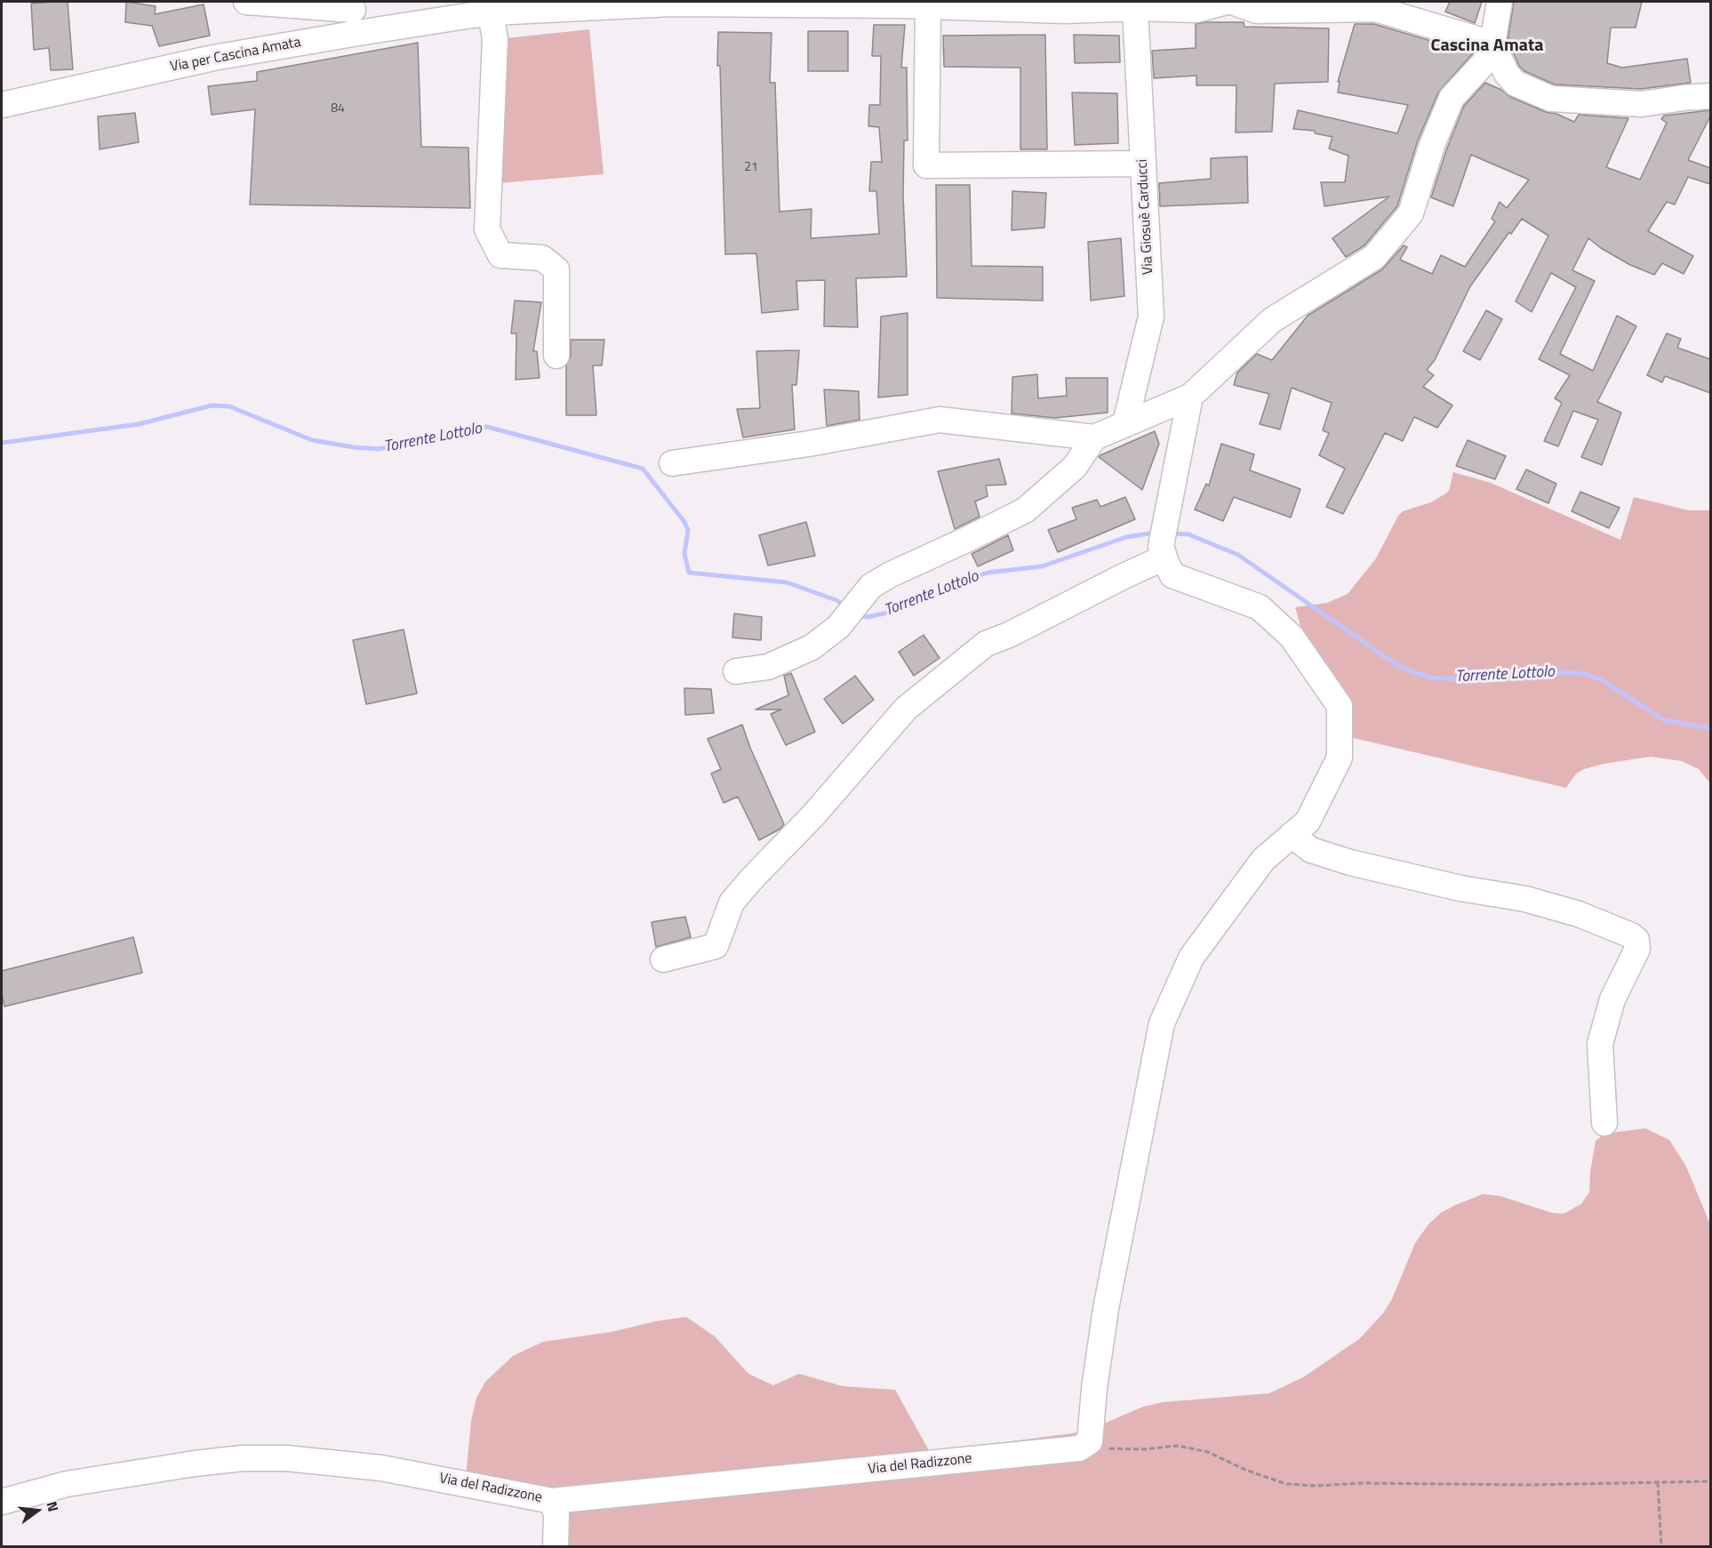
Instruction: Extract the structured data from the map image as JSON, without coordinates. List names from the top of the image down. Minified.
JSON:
{"streets":{"street":["Via per Cascina Amata","Via Giosuè Carducci","Via del Radizzone"]},"crossings":[["Via per Cascina Amata","Via Giosuè Carducci"]],"districts":["Cascina Amata"],"water":["Torrente Lottolo"],"house_numbers":["84","21"],"north":"right"}
